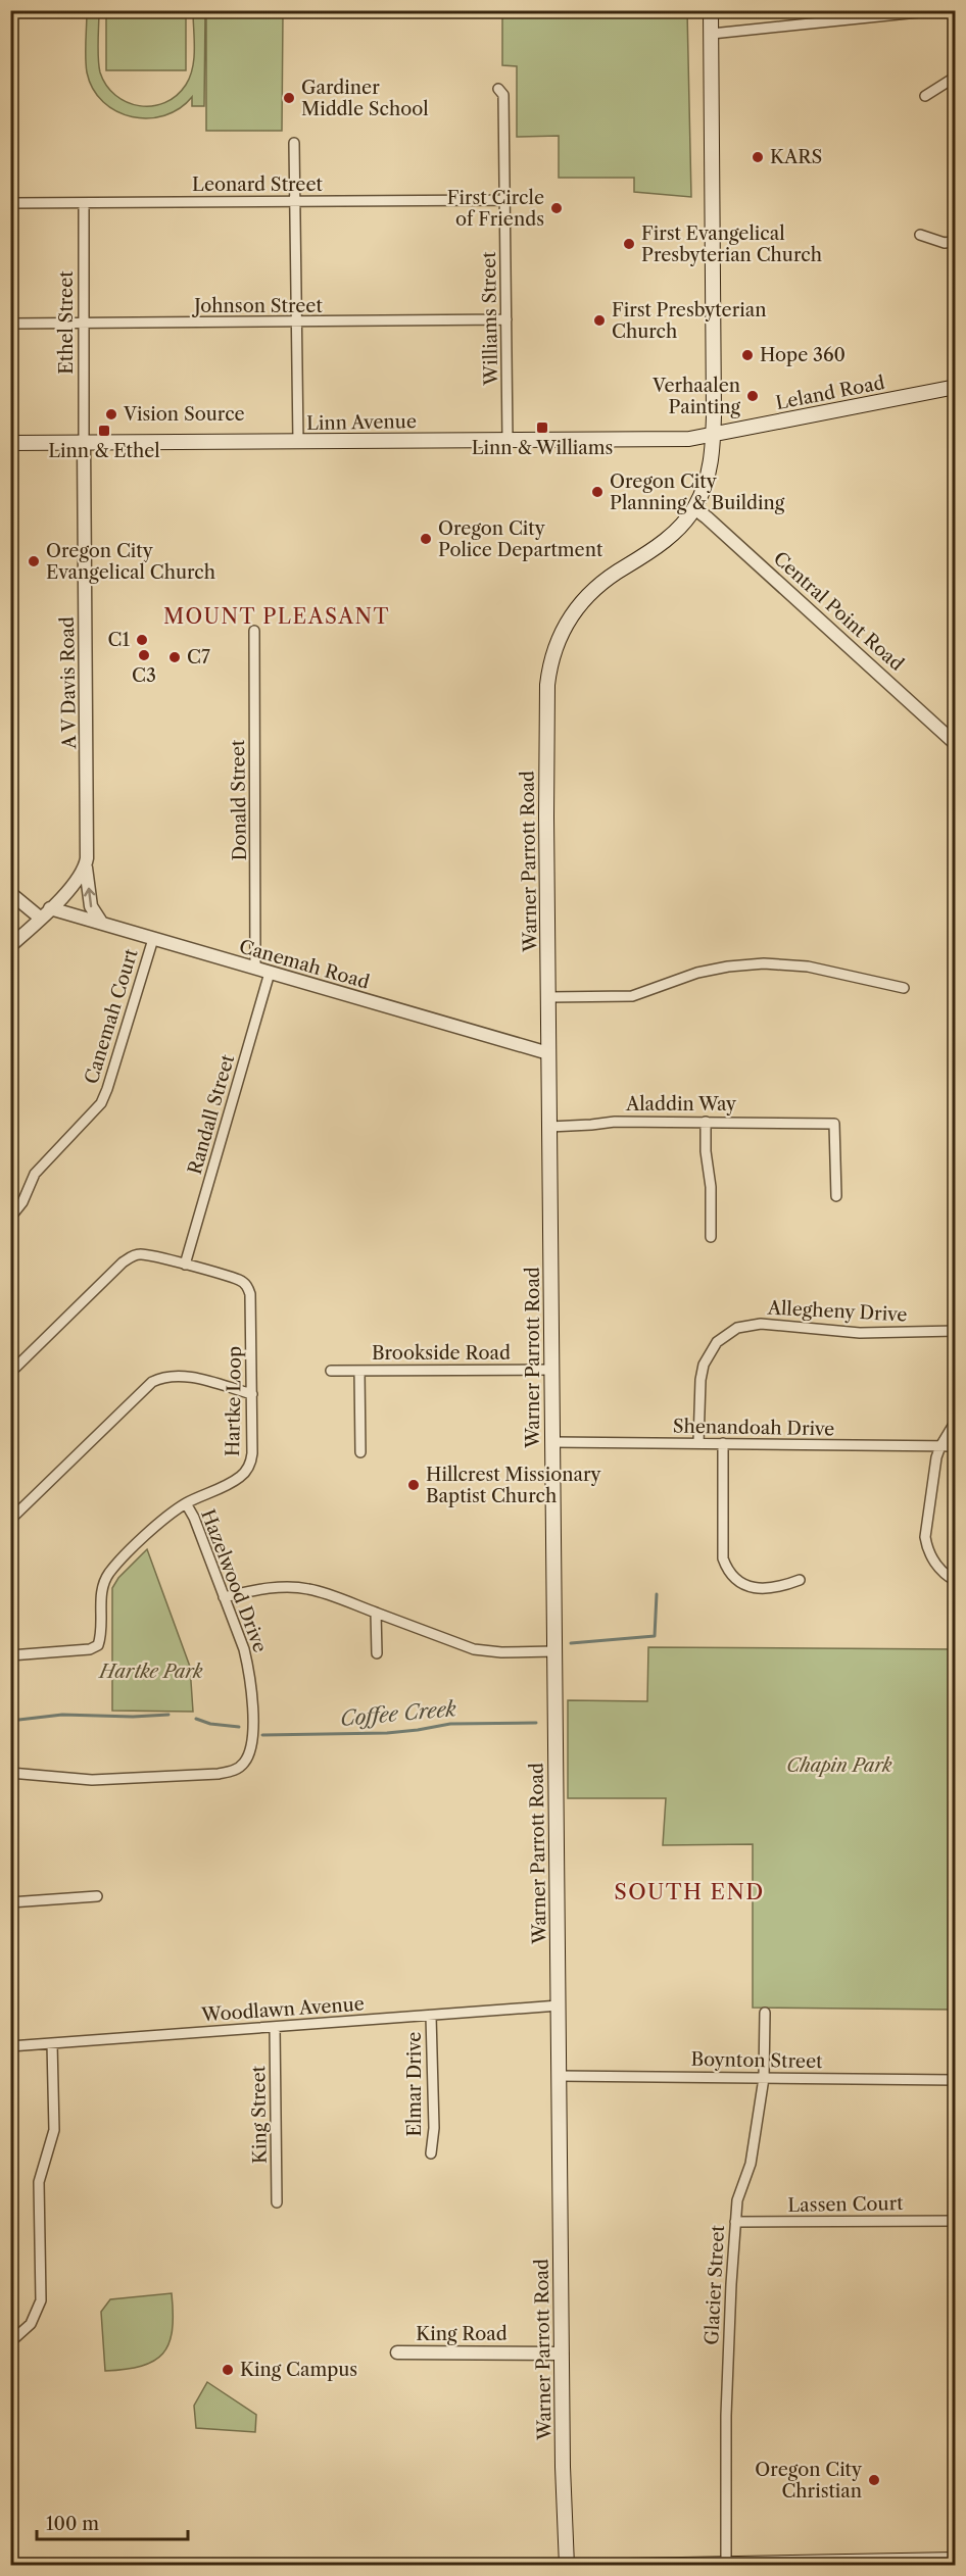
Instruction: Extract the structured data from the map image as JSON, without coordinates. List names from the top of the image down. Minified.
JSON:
{"streets":{"main road":["Leland Road","Linn Avenue","Warner Parrott Road"],"street":["Leonard Street","Johnson Street","Williams Street","Ethel Street","Central Point Road","A V Davis Road","Donald Street","Canemah Road","Canemah Court","Aladdin Way","Randall Street","Allegheny Drive","Brookside Road","Hartke Loop","Shenandoah Drive","Hazelwood Drive","Woodlawn Avenue","Boynton Street","Elmar Drive","King Street","Lassen Court","Glacier Street","King Road"]},"crossings":[["Leonard Street","Williams Street"],["Leonard Street","Ethel Street"],["Johnson Street","Williams Street"],["Johnson Street","Ethel Street"],["Williams Street","Linn Avenue"],["Ethel Street","Linn Avenue"],["Ethel Street","A V Davis Road"],["Leland Road","Linn Avenue"],["Leland Road","Warner Parrott Road"],["Linn Avenue","A V Davis Road"],["Linn Avenue","Warner Parrott Road"],["Central Point Road","Warner Parrott Road"],["A V Davis Road","Canemah Road"],["Donald Street","Canemah Road"],["Warner Parrott Road","Canemah Road"],["Warner Parrott Road","Aladdin Way"],["Warner Parrott Road","Brookside Road"],["Warner Parrott Road","Shenandoah Drive"],["Warner Parrott Road","Woodlawn Avenue"],["Warner Parrott Road","Boynton Street"],["Warner Parrott Road","King Road"],["Canemah Road","Canemah Court"],["Canemah Road","Randall Street"],["Randall Street","Hartke Loop"],["Allegheny Drive","Shenandoah Drive"],["Hartke Loop","Hazelwood Drive"],["Woodlawn Avenue","Elmar Drive"],["Woodlawn Avenue","King Street"],["Boynton Street","Glacier Street"],["Lassen Court","Glacier Street"]],"districts":["MOUNT PLEASANT","SOUTH END"],"water":["Coffee Creek"],"parks":["Hartke Park","Chapin Park"],"places":{"other":["Gardiner Middle School","KARS","First Circle of Friends","First Evangelical Presbyterian Church","First Presbyterian Church","Hope 360","Verhaalen Painting","Vision Source","Oregon City Planning & Building","Oregon City Police Department","Oregon City Evangelical Church","C1","C3","C7","Hillcrest Missionary Baptist Church","King Campus","Oregon City Christian"],"transit":["Linn & Williams","Linn & Ethel"]},"scale_bar":"100 m"}
